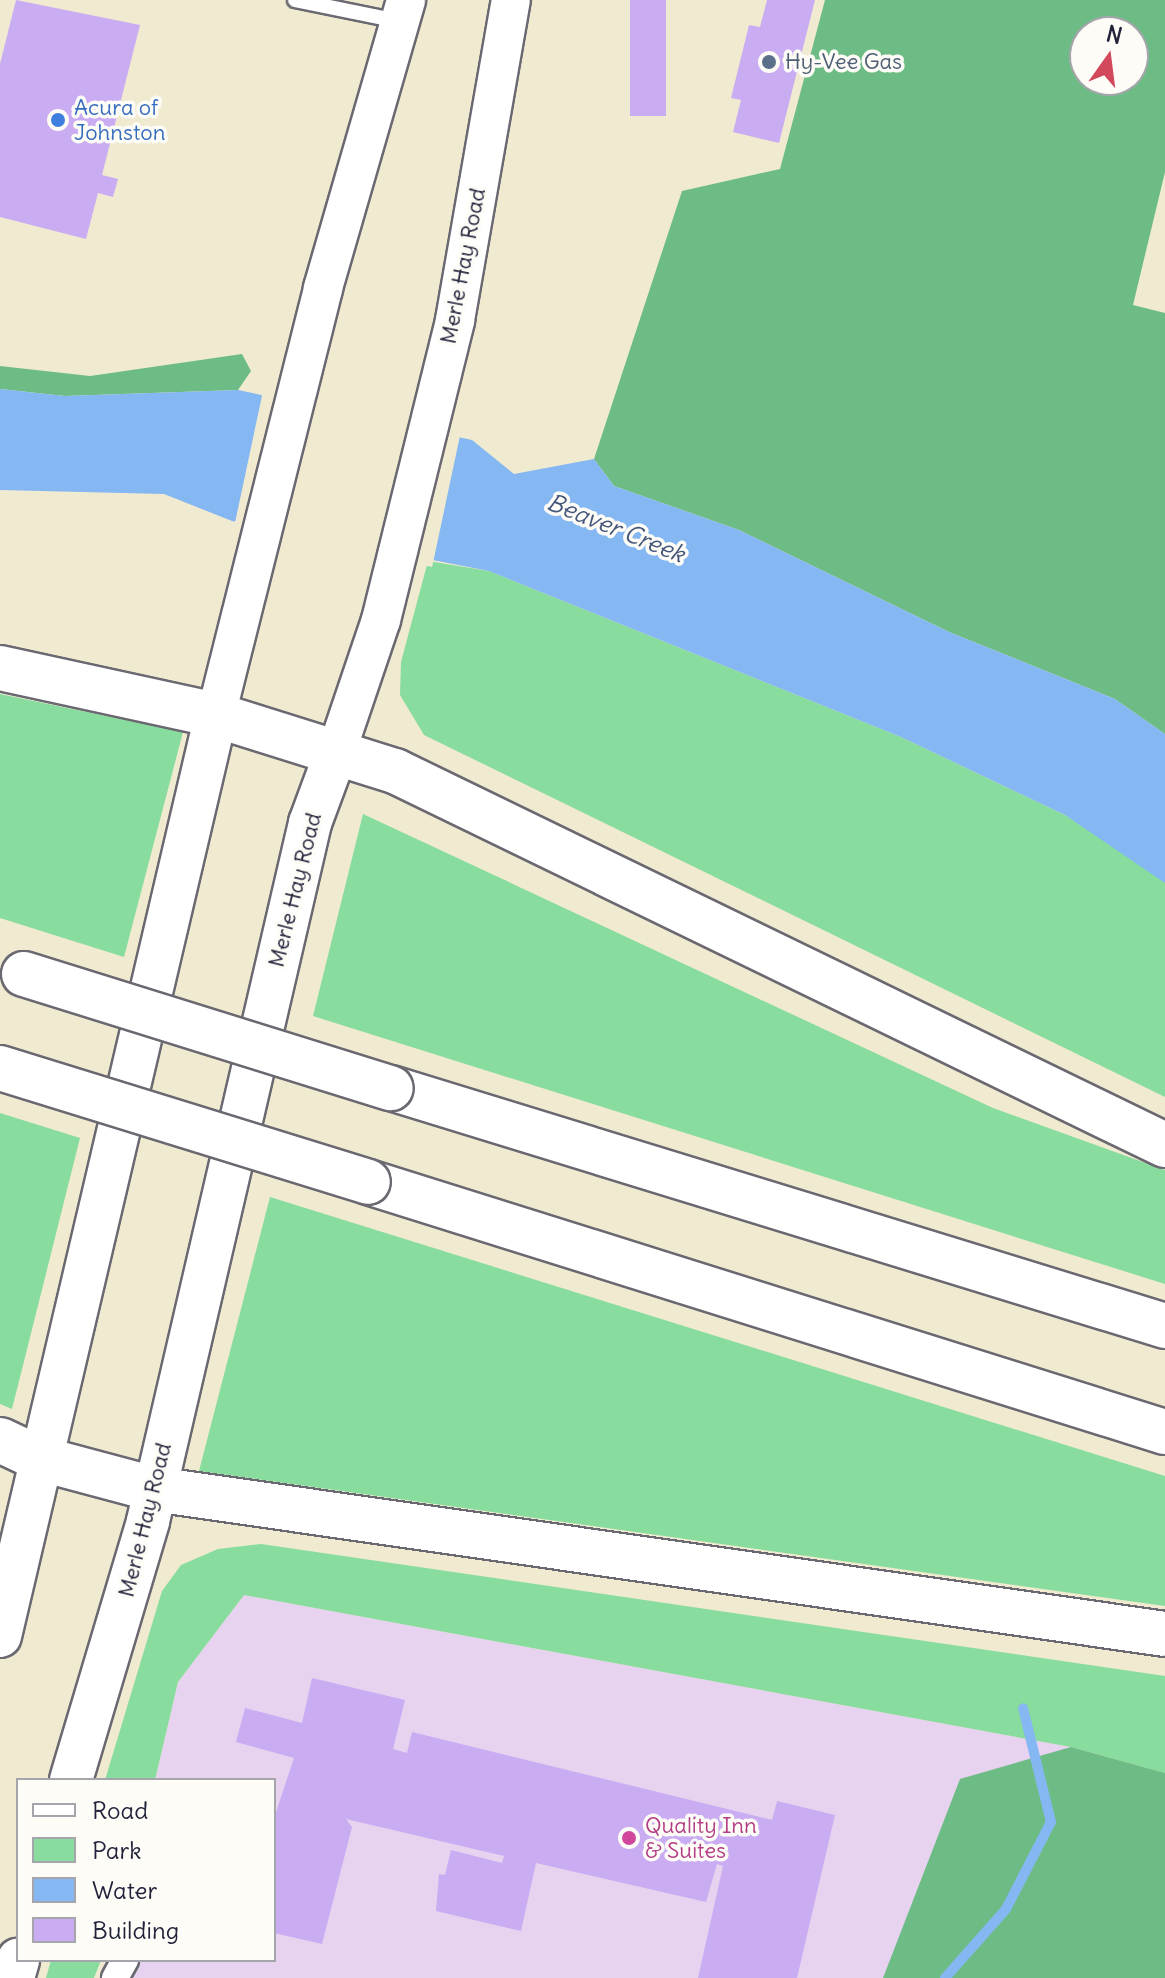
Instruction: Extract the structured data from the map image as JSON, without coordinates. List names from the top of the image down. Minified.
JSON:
{"streets":{"main road":["Merle Hay Road"]},"water":["Beaver Creek"],"places":["Hy-Vee Gas","Acura of Johnston","Quality Inn & Suites"],"legend":["Road","Park","Water","Building"],"north":"top"}
